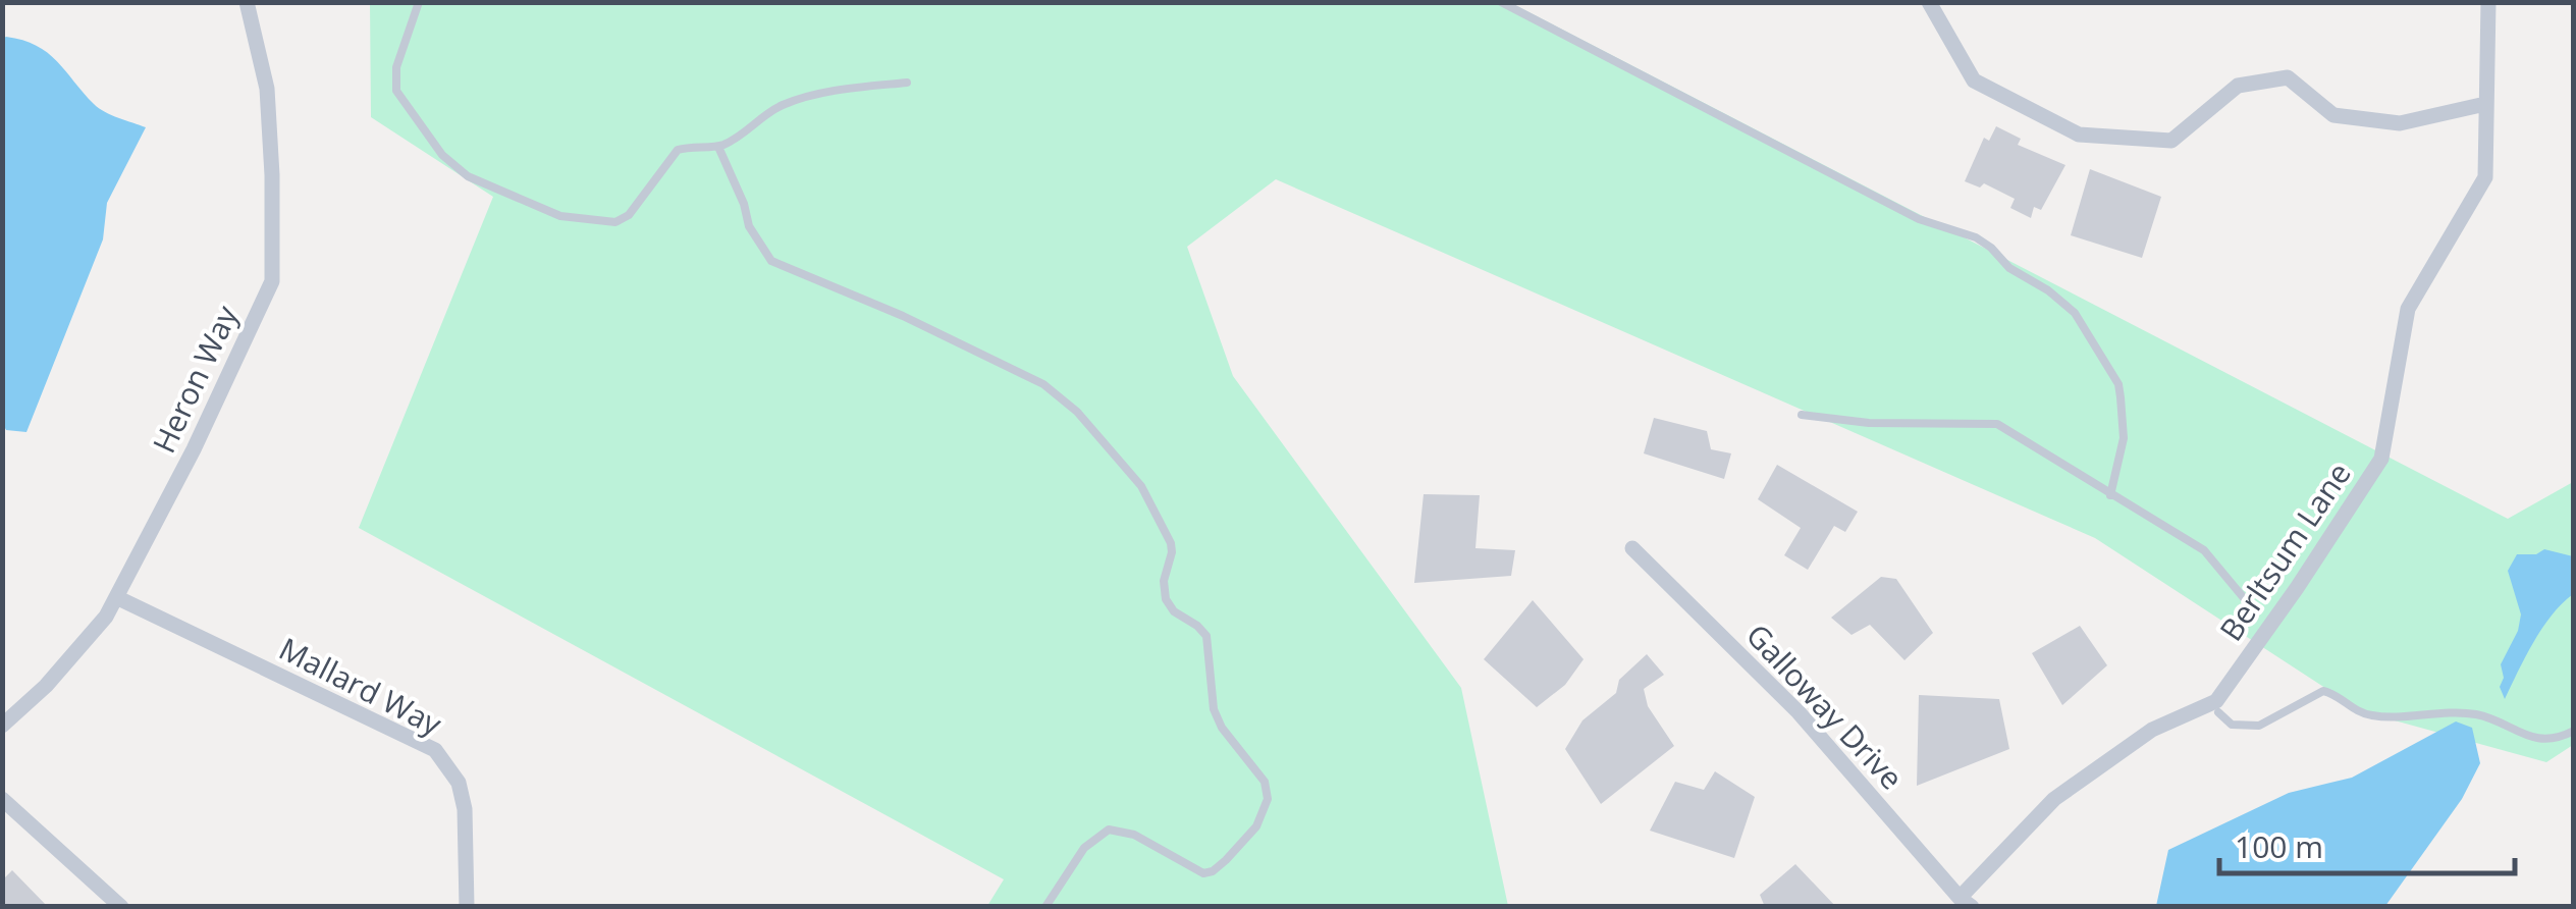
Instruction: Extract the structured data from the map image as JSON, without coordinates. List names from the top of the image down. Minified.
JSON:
{"streets":{"street":["Heron Way","Berltsum Lane","Mallard Way","Galloway Drive"]},"crossings":[["Heron Way","Mallard Way"],["Berltsum Lane","Galloway Drive"]],"scale_bar":"100 m"}
